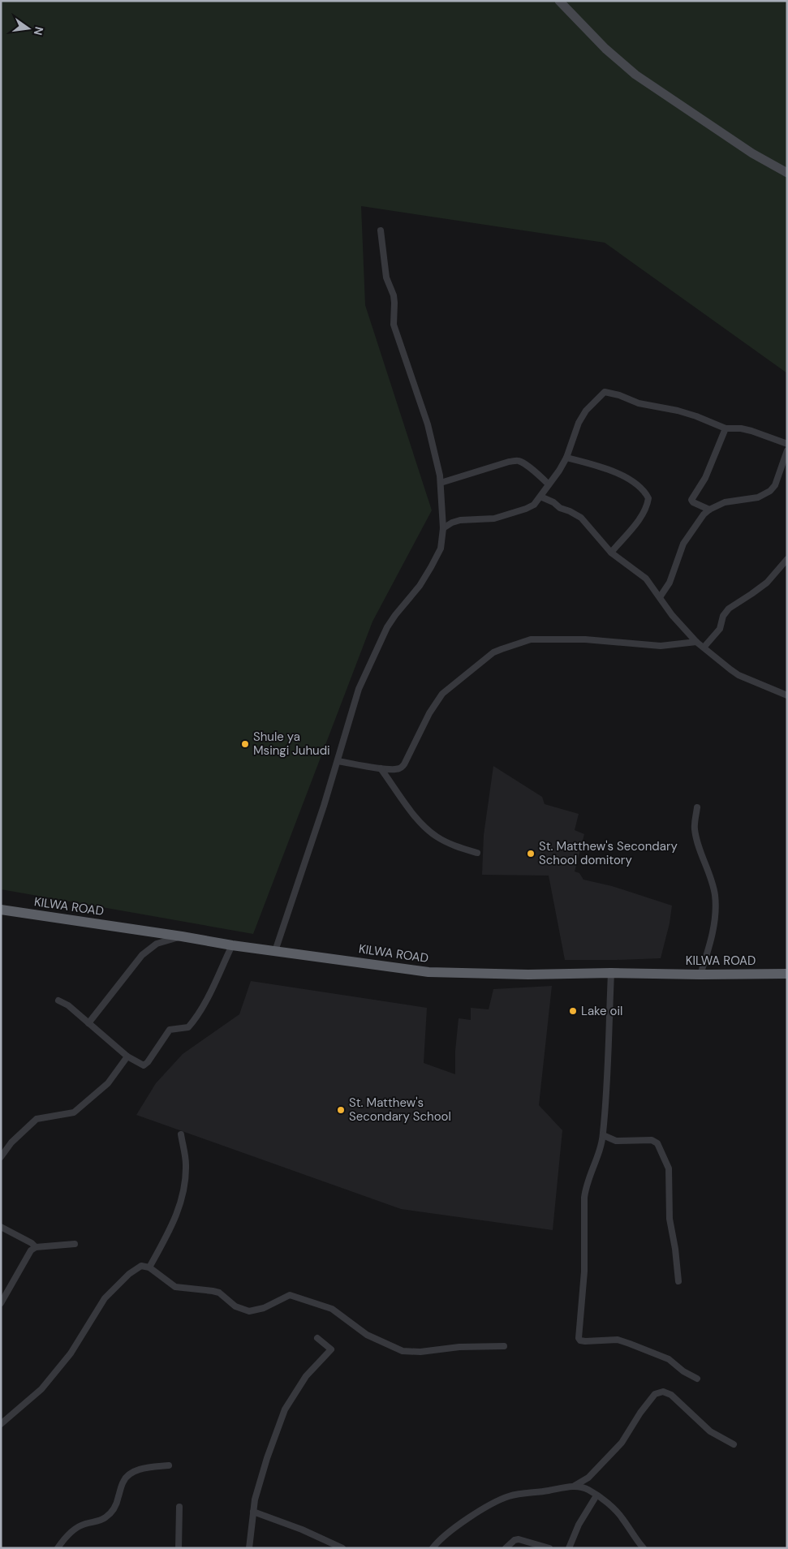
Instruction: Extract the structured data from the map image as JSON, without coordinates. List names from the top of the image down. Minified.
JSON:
{"streets":{"highway":["KILWA ROAD"]},"places":["Shule ya Msingi Juhudi","St. Matthew's Secondary School domitory","Lake oil","St. Matthew's Secondary School"],"north":"right"}
